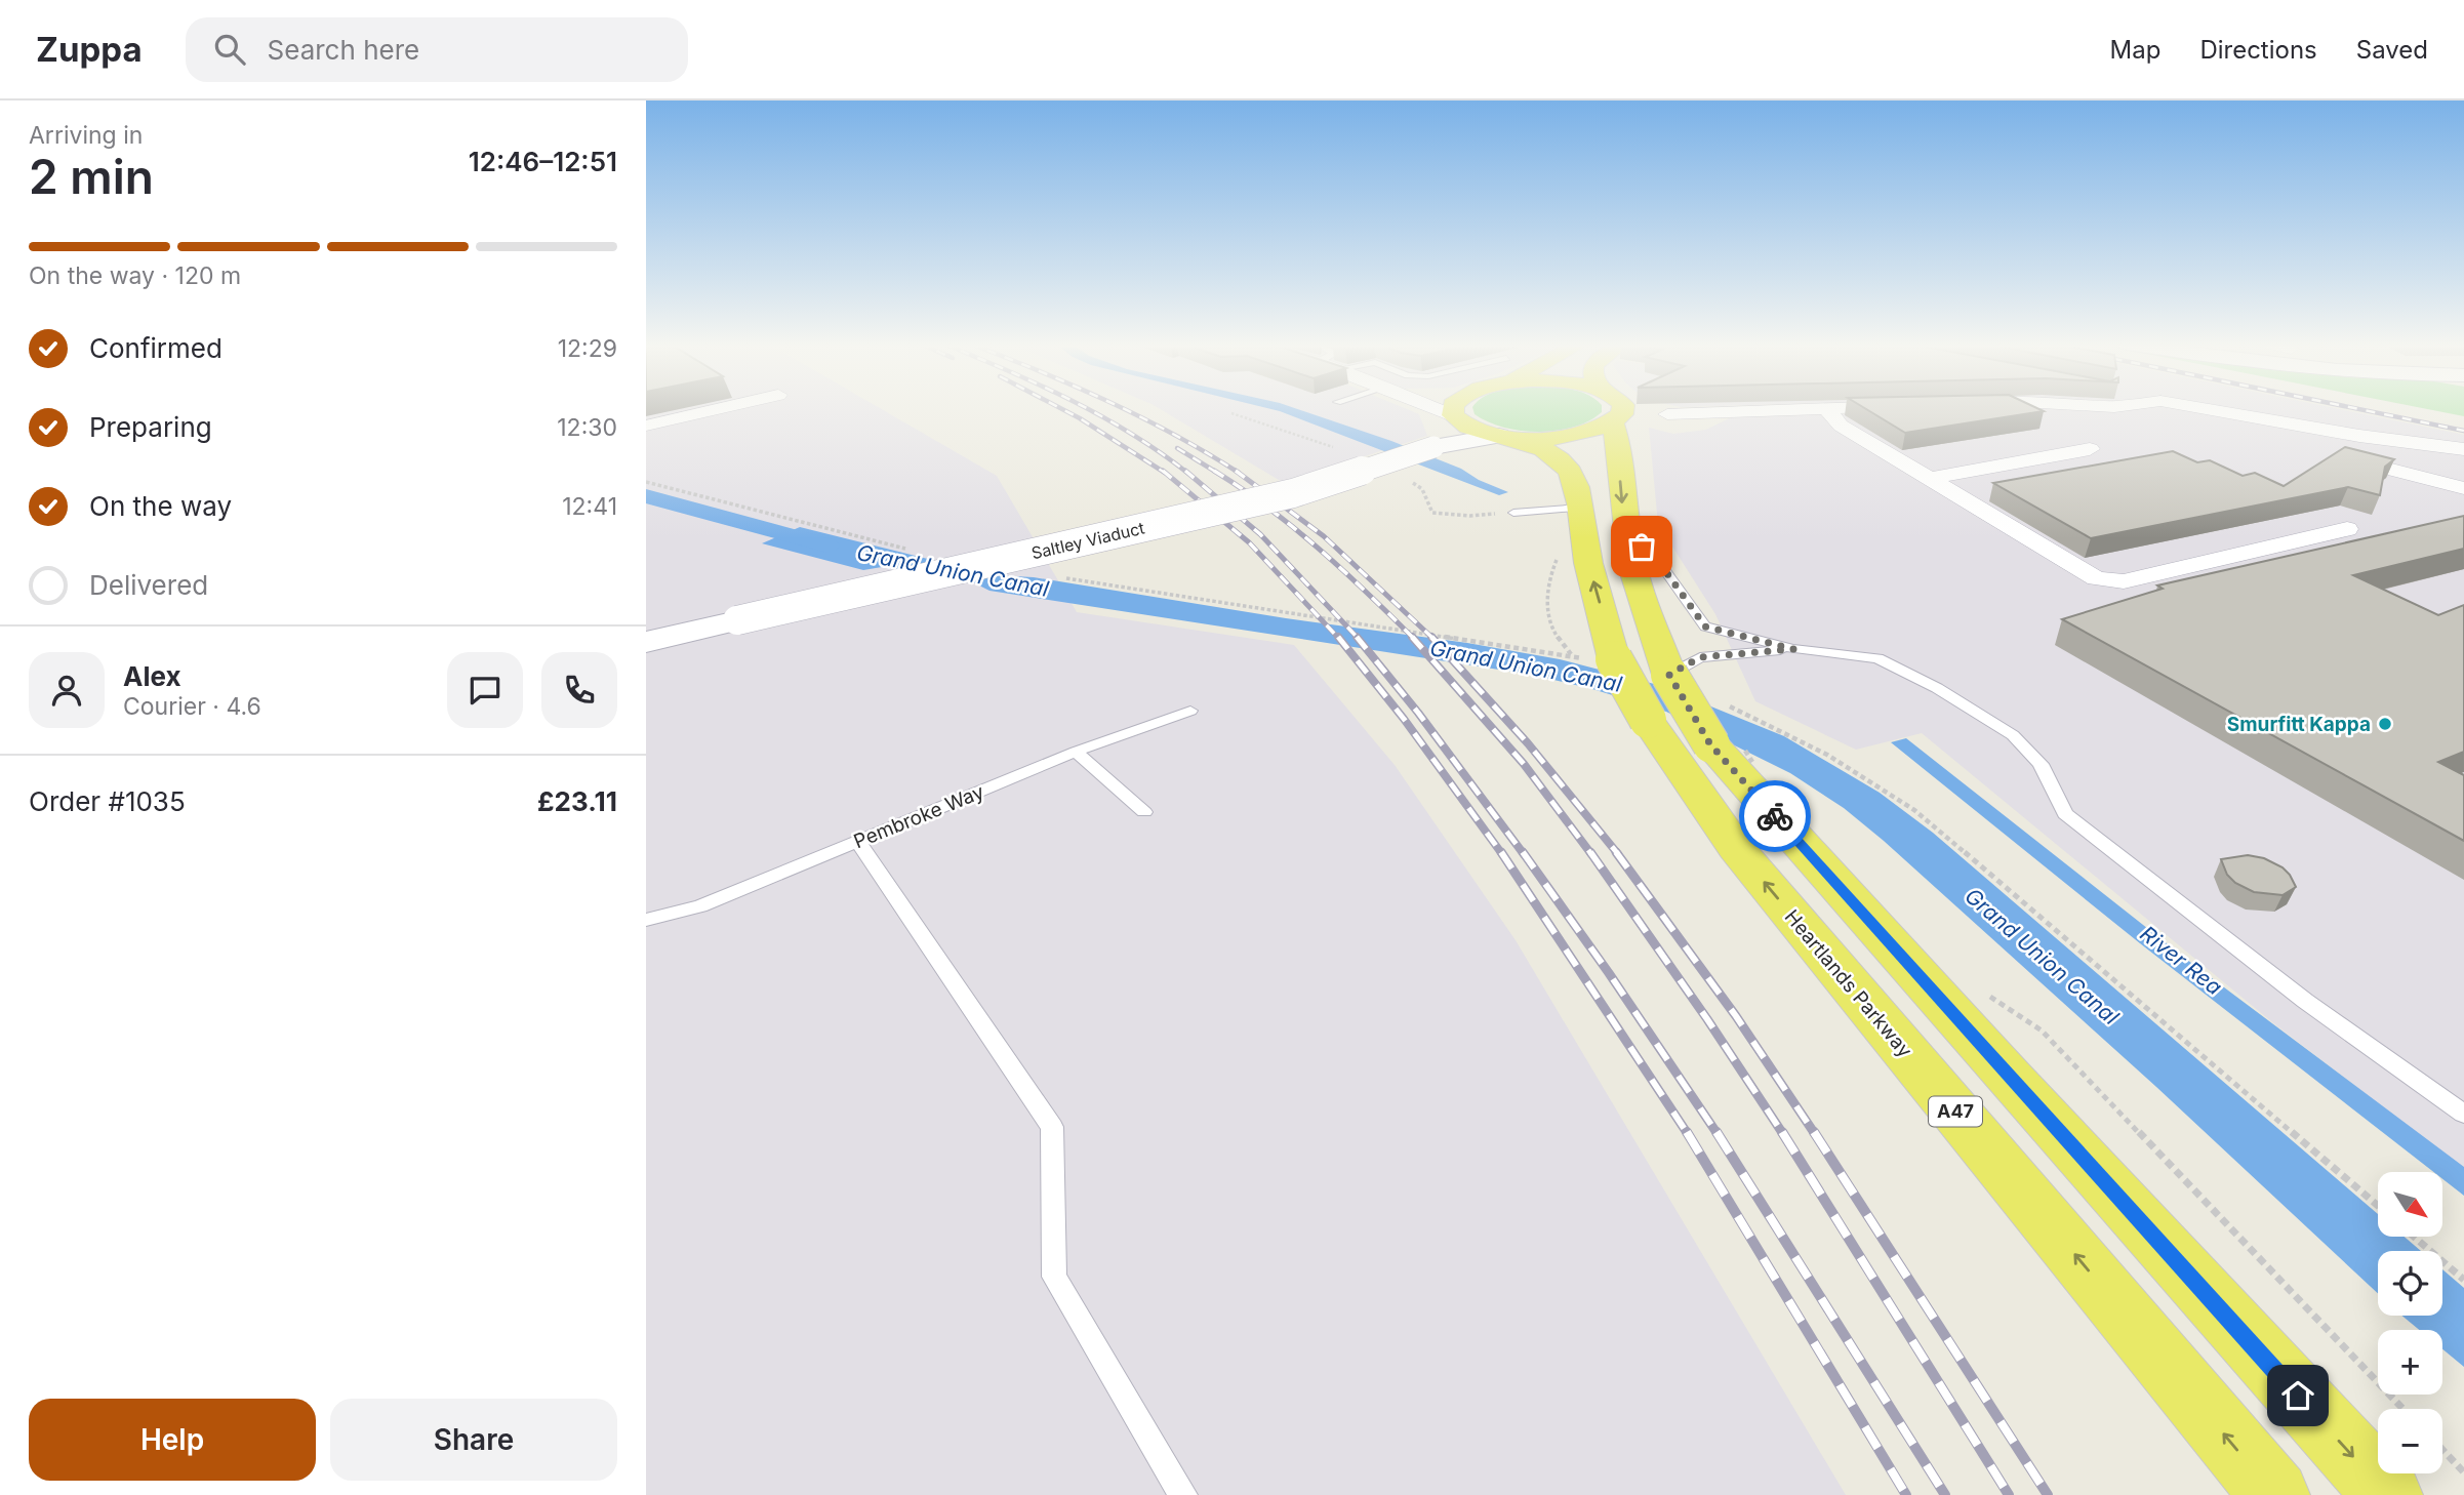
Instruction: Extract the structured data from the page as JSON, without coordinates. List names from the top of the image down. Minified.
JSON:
{"streets":{"main road":["Saltley Viaduct","Heartlands Parkway","A47"],"lane":["Pembroke Way"]},"crossings":[["Saltley Viaduct","Heartlands Parkway"]],"water":["Grand Union Canal","River Rea"],"places":["Smurfitt Kappa"],"north":"bottom right","page":{"header":"Zuppa","search":"Search here","nav":["Map","Directions","Saved"],"heading":["2 min","Arriving in","12:46–12:51"],"panel":["Alex","Courier · 4.6","Order #1035","£23.11"],"bar":"On the way · 120 m","list":[["Confirmed","12:29"],["Preparing","12:30"],["On the way","12:41"],"Delivered"],"map_buttons":["+","−"],"buttons":["Help","Share"]}}
